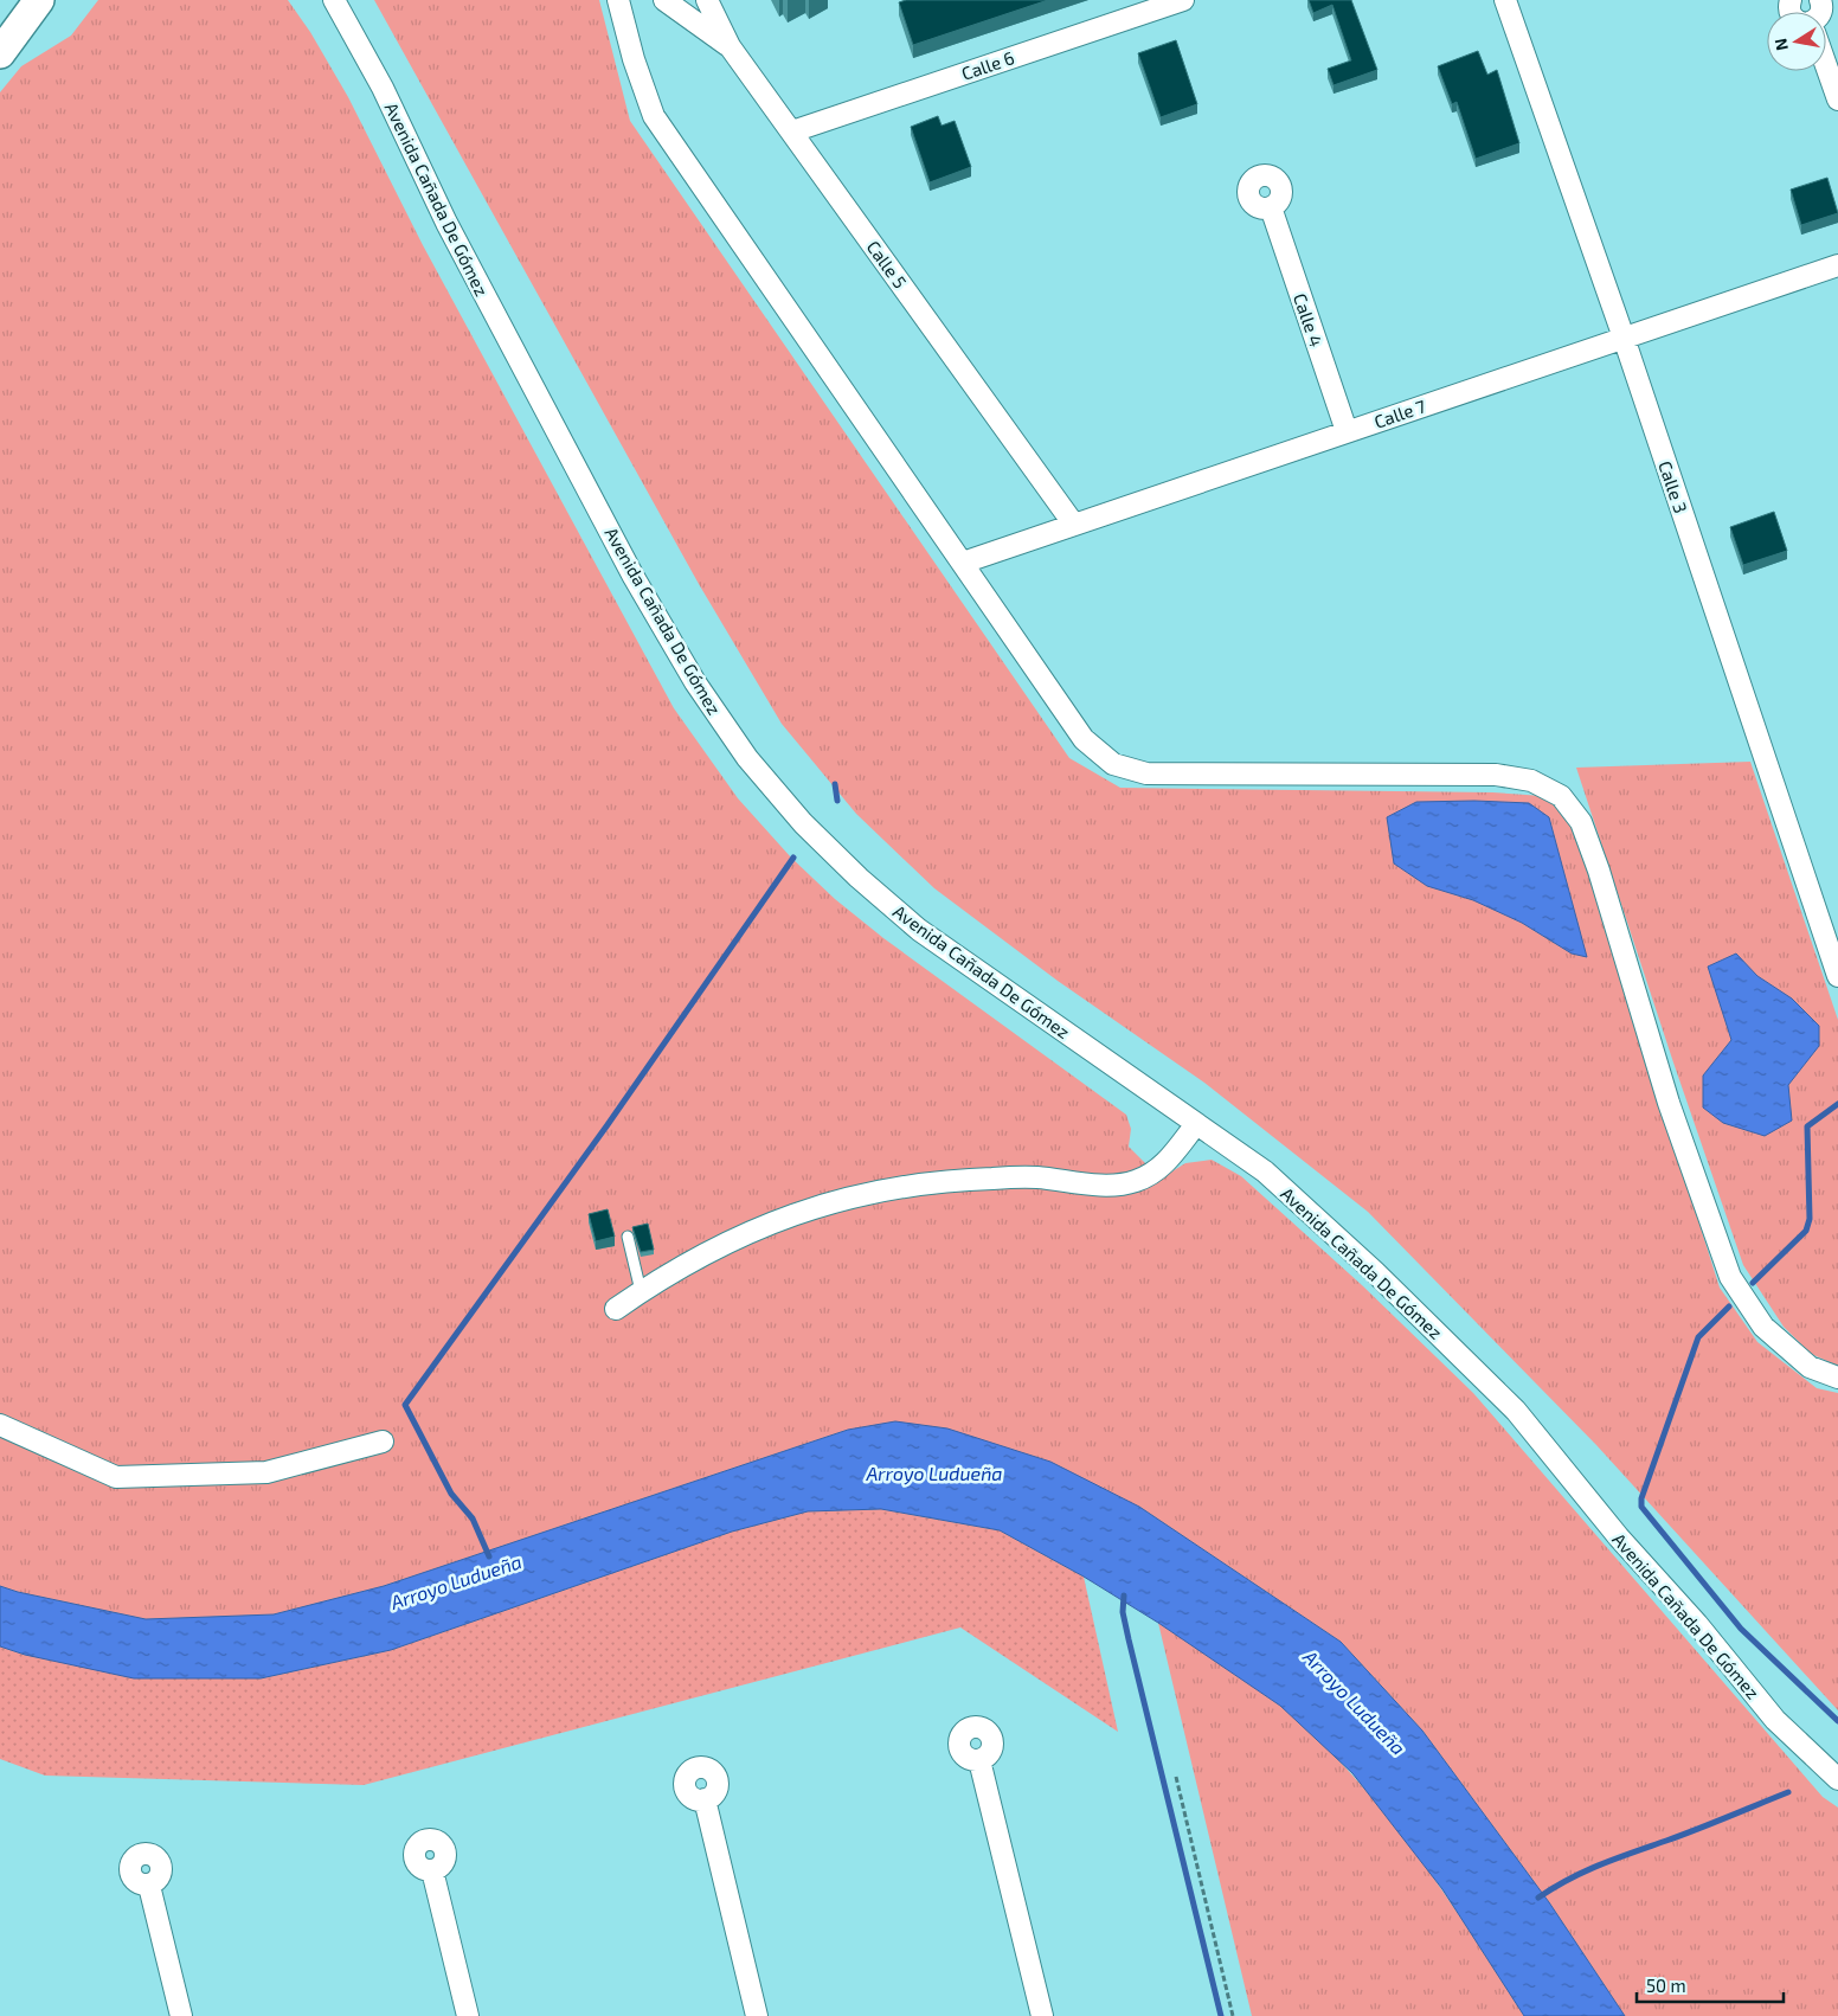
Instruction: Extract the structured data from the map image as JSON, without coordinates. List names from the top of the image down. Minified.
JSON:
{"streets":{"street":["Calle 6","Avenida Cañada De Gómez","Calle 5","Calle 4","Calle 7","Calle 3"]},"crossings":[["Calle 6","Calle 5"],["Calle 5","Calle 7"],["Calle 4","Calle 7"],["Calle 7","Calle 3"]],"water":["Arroyo Ludueña"],"scale_bar":"50 m","north":"left"}
